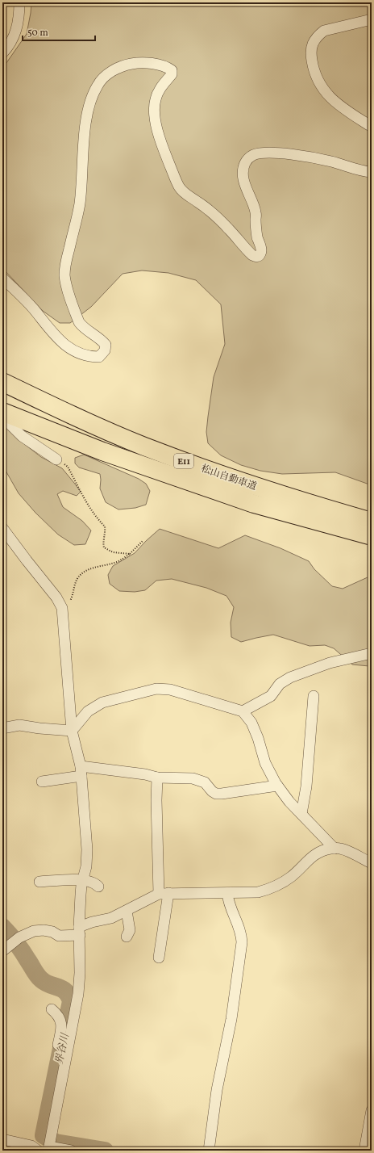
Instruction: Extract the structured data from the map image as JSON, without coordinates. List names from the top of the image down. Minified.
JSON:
{"streets":{"highway":["E11","松山自動車道"]},"water":["界谷川"],"scale_bar":"50 m"}
